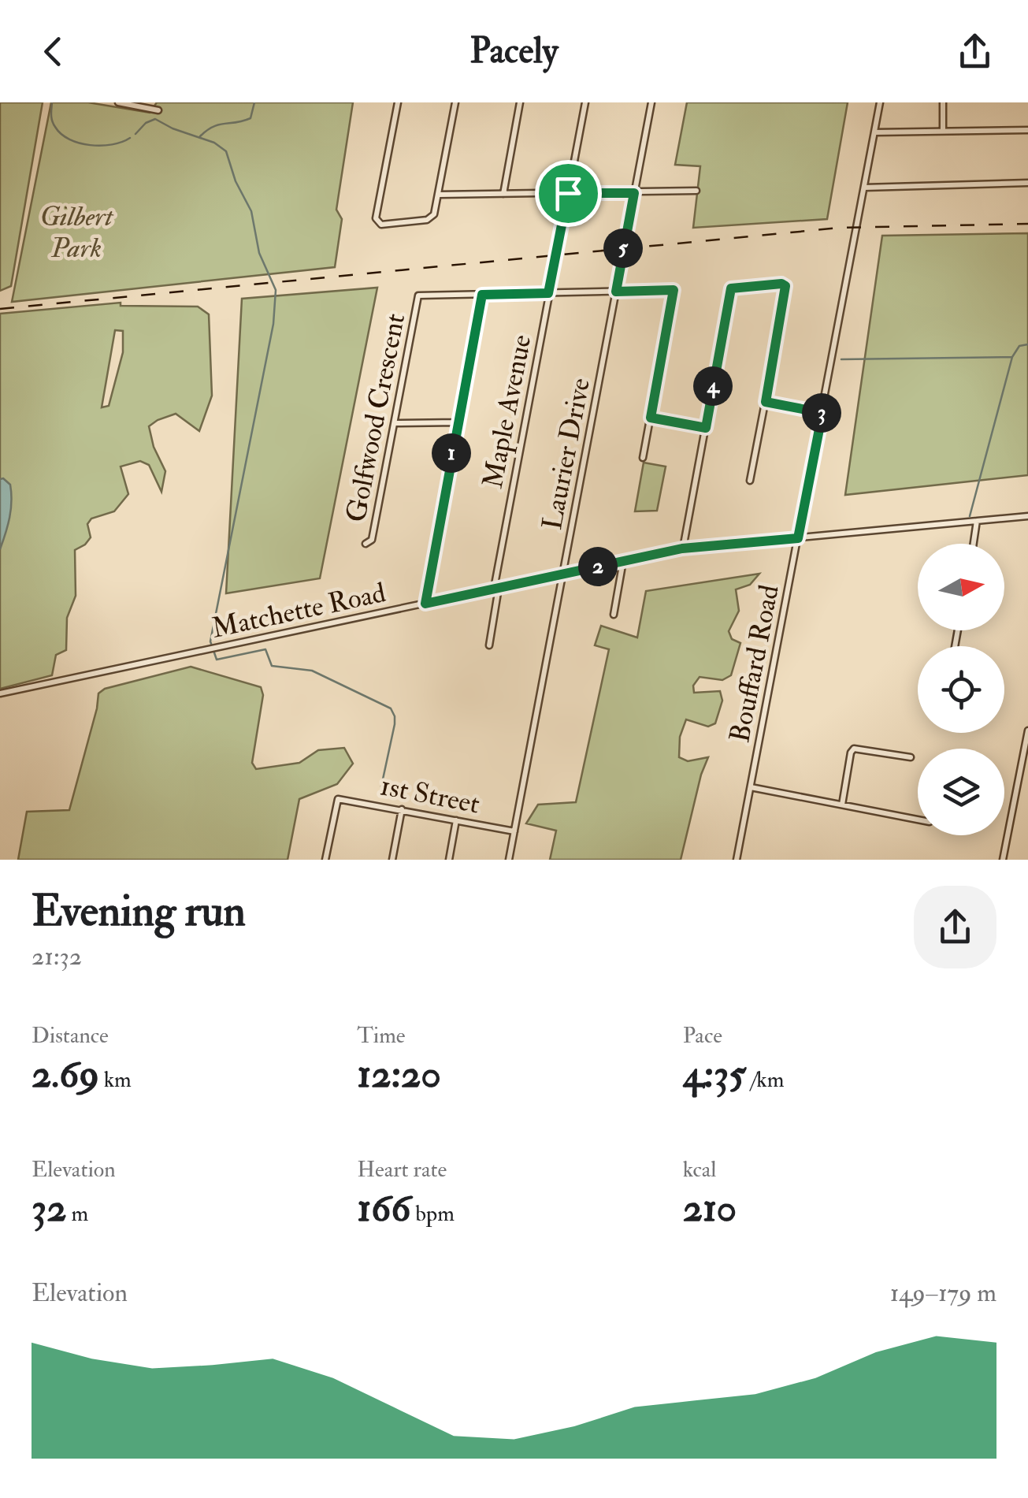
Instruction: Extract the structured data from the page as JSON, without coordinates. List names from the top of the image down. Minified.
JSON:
{"streets":{"street":["Maple Avenue","Golfwood Crescent","Laurier Drive","Matchette Road","Bouffard Road","1st Street"]},"crossings":[["Maple Avenue","Matchette Road"],["Laurier Drive","Matchette Road"],["Laurier Drive","1st Street"],["Matchette Road","Bouffard Road"]],"parks":["Gilbert Park"],"north":"right","page":{"header":"Pacely","pins":["5","4","3","1","2"],"heading":["Evening run","21:32"],"stats":[["Distance","2.69 km"],["Time","12:20"],["Pace","4:35 /km"],["Elevation","32 m"],["Heart rate","166 bpm"],["kcal","210"]],"chart":["Elevation","149–179 m"]}}
